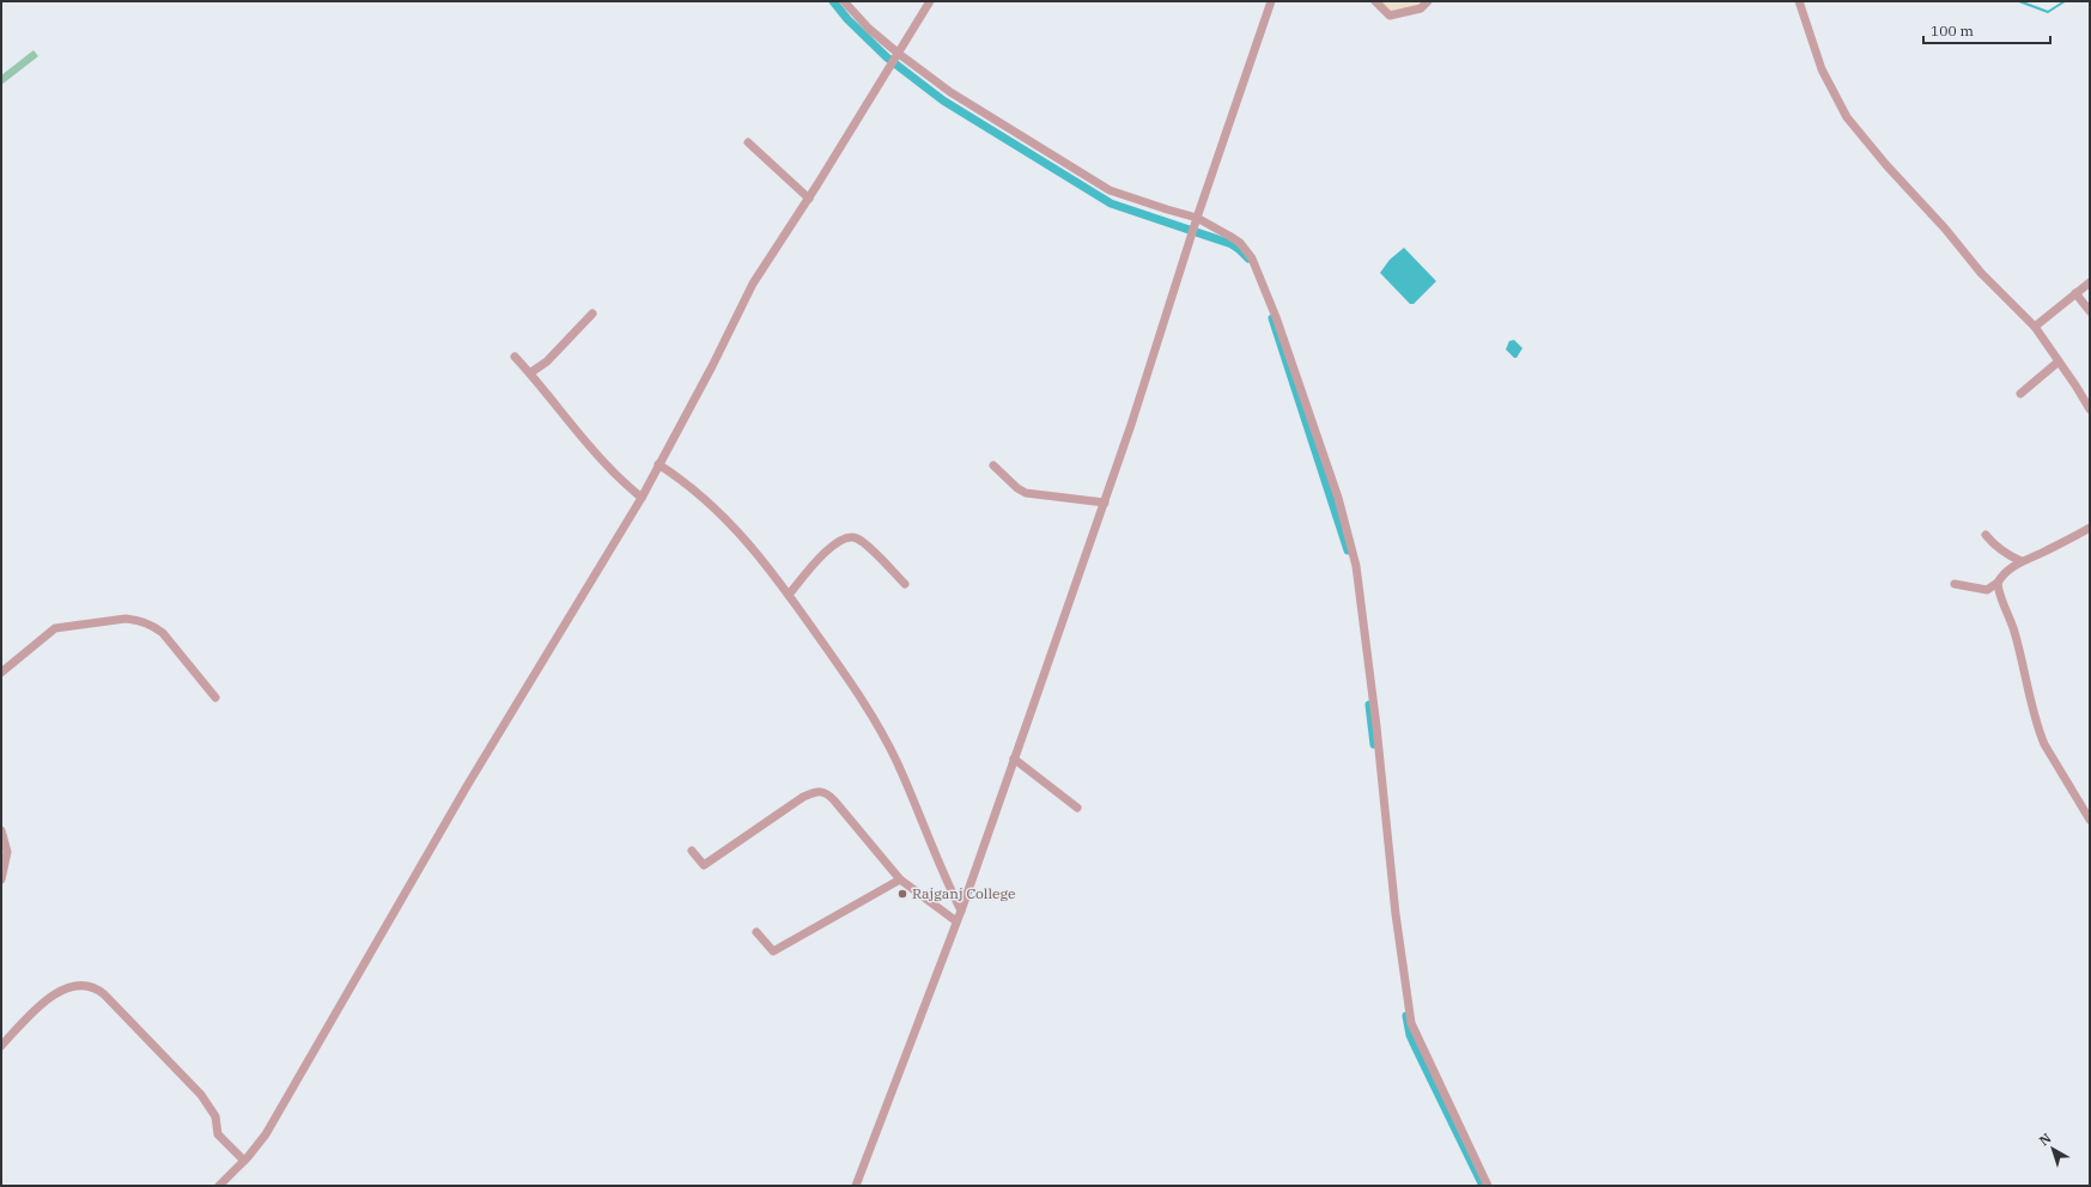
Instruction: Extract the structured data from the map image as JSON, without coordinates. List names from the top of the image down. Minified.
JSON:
{"places":["Rajganj College"],"scale_bar":"100 m","north":"top left"}
